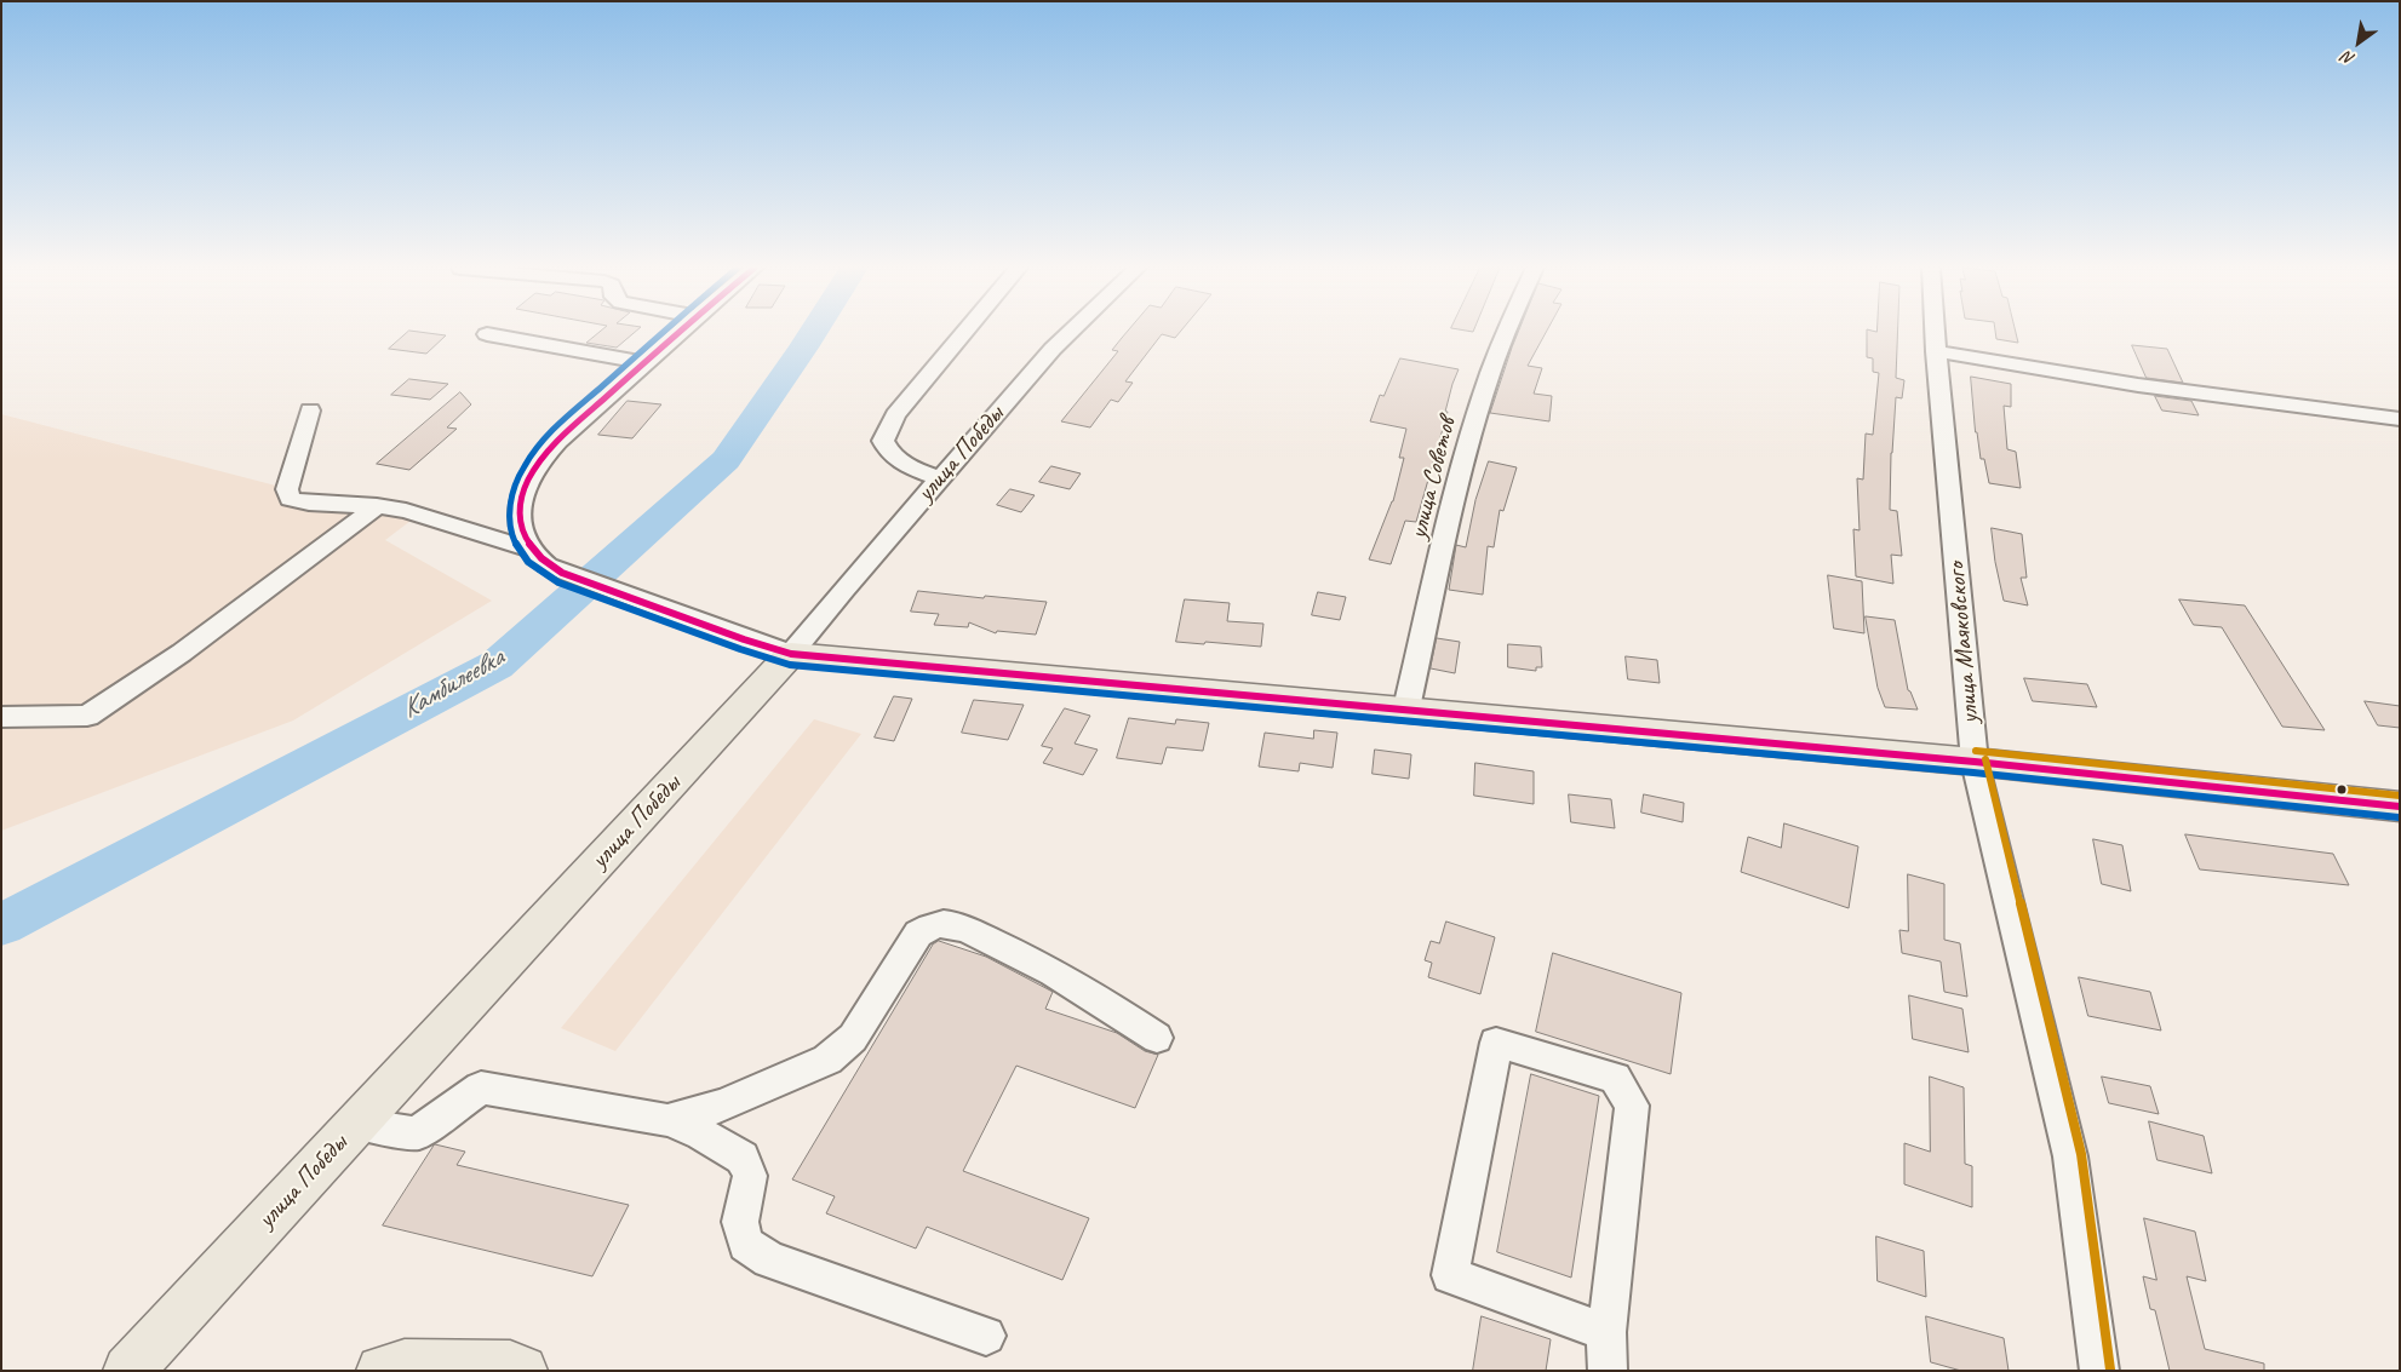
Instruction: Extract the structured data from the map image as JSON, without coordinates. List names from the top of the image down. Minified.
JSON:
{"streets":{"main road":["улица Победы"],"street":["улица Советов","улица Маяковского"]},"water":["Камбилеевка"],"north":"bottom left"}
